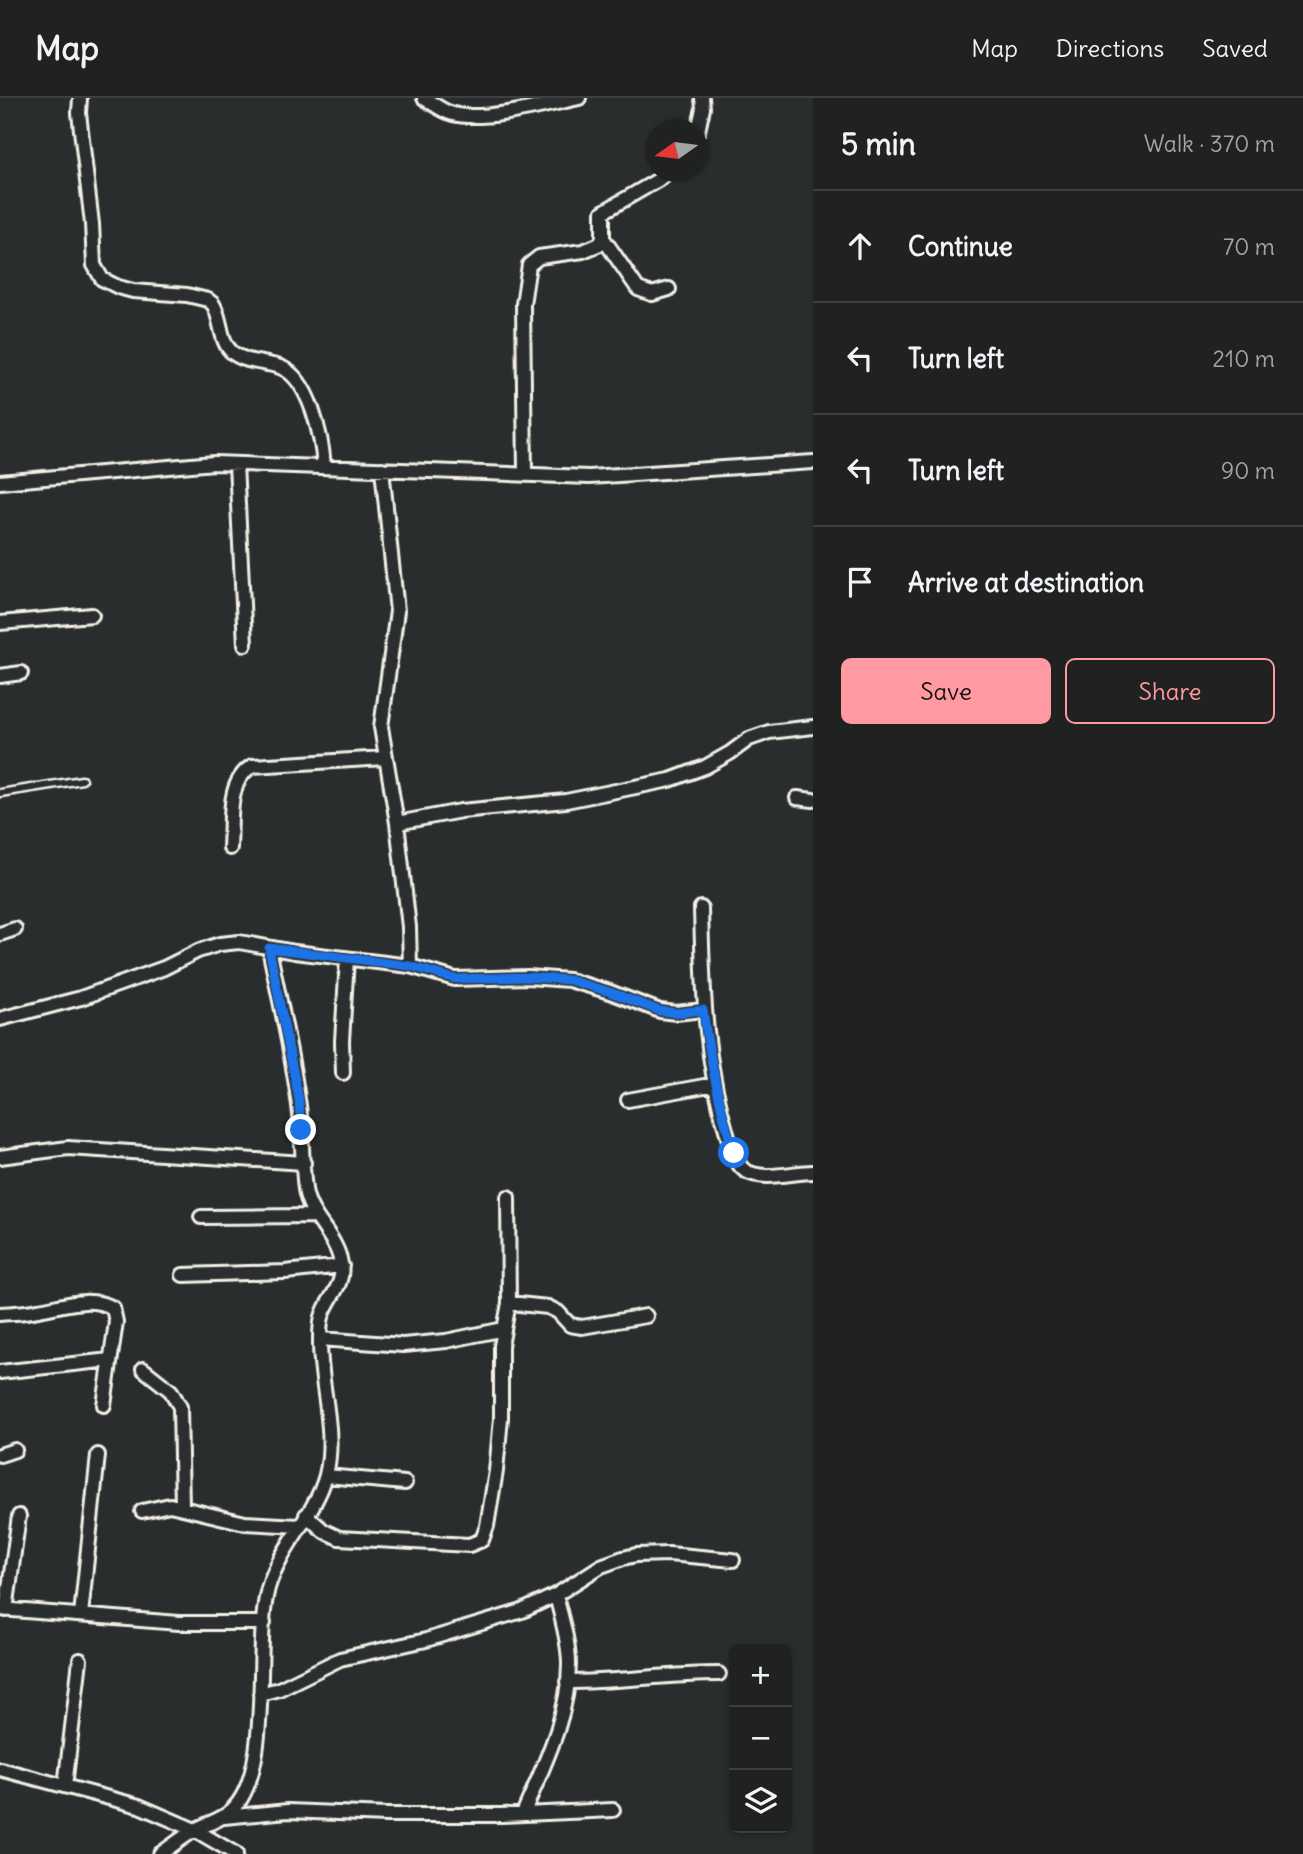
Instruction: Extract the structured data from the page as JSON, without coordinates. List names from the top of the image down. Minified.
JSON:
{"north":"left","page":{"header":"Map","nav":["Map","Directions","Saved"],"heading":["5 min","Walk · 370 m"],"list":[["Continue","70 m"],["Turn left","210 m"],["Turn left","90 m"],"Arrive at destination"],"buttons":["Save","Share"],"map_buttons":["+","−"]}}
